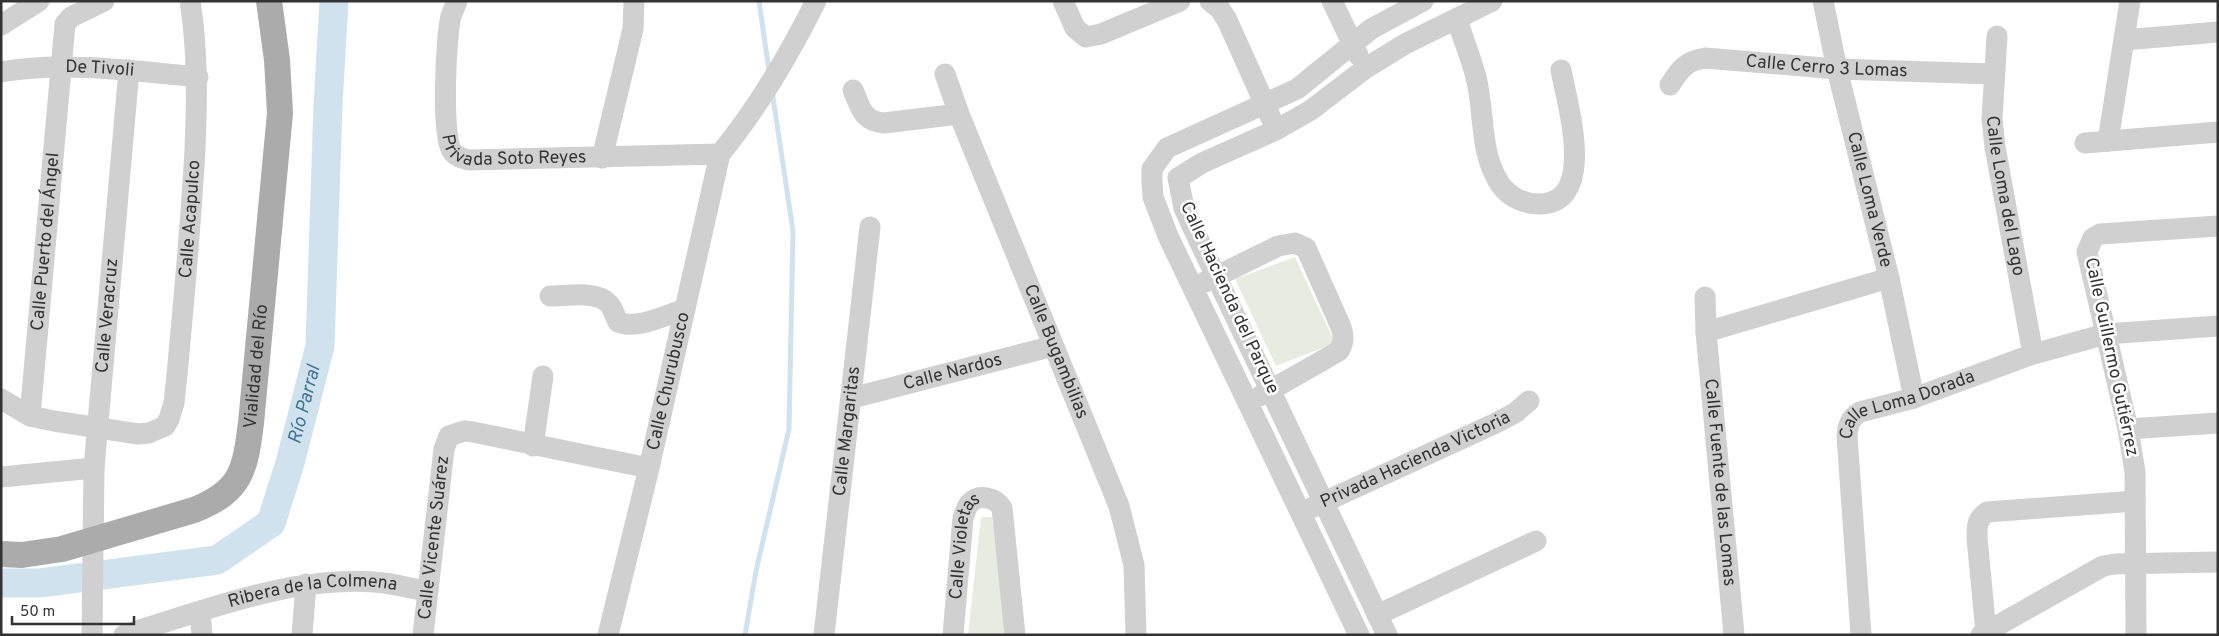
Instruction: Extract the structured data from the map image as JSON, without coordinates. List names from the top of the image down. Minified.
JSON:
{"streets":{"main road":["Vialidad del Río"],"street":["Calle Cerro 3 Lomas","De Tivoli","Privada Soto Reyes","Calle Loma del Lago","Calle Loma Verde","Calle Acapulco","Calle Puerto del Ángel","Calle Hacienda del Parque","Calle Veracruz","Calle Bugambilias","Calle Guillermo Gutiérrez","Calle Nardos","Calle Churubusco","Calle Loma Dorada","Calle Margaritas","Privada Hacienda Victoria","Calle Fuente de las Lomas","Calle Vicente Suárez","Calle Violetas","Ribera de la Colmena"]},"crossings":[["Calle Cerro 3 Lomas","Calle Loma del Lago"],["Calle Cerro 3 Lomas","Calle Loma Verde"],["De Tivoli","Calle Acapulco"],["De Tivoli","Calle Puerto del Ángel"],["De Tivoli","Calle Veracruz"],["Privada Soto Reyes","Calle Churubusco"],["Calle Loma del Lago","Calle Loma Dorada"],["Calle Loma Verde","Calle Loma Dorada"],["Calle Acapulco","Calle Veracruz"],["Calle Hacienda del Parque","Privada Hacienda Victoria"],["Calle Veracruz","Vialidad del Río"],["Calle Bugambilias","Calle Nardos"],["Calle Guillermo Gutiérrez","Calle Loma Dorada"],["Calle Nardos","Calle Margaritas"],["Calle Vicente Suárez","Ribera de la Colmena"]],"water":["Río Parral"],"scale_bar":"50 m"}
